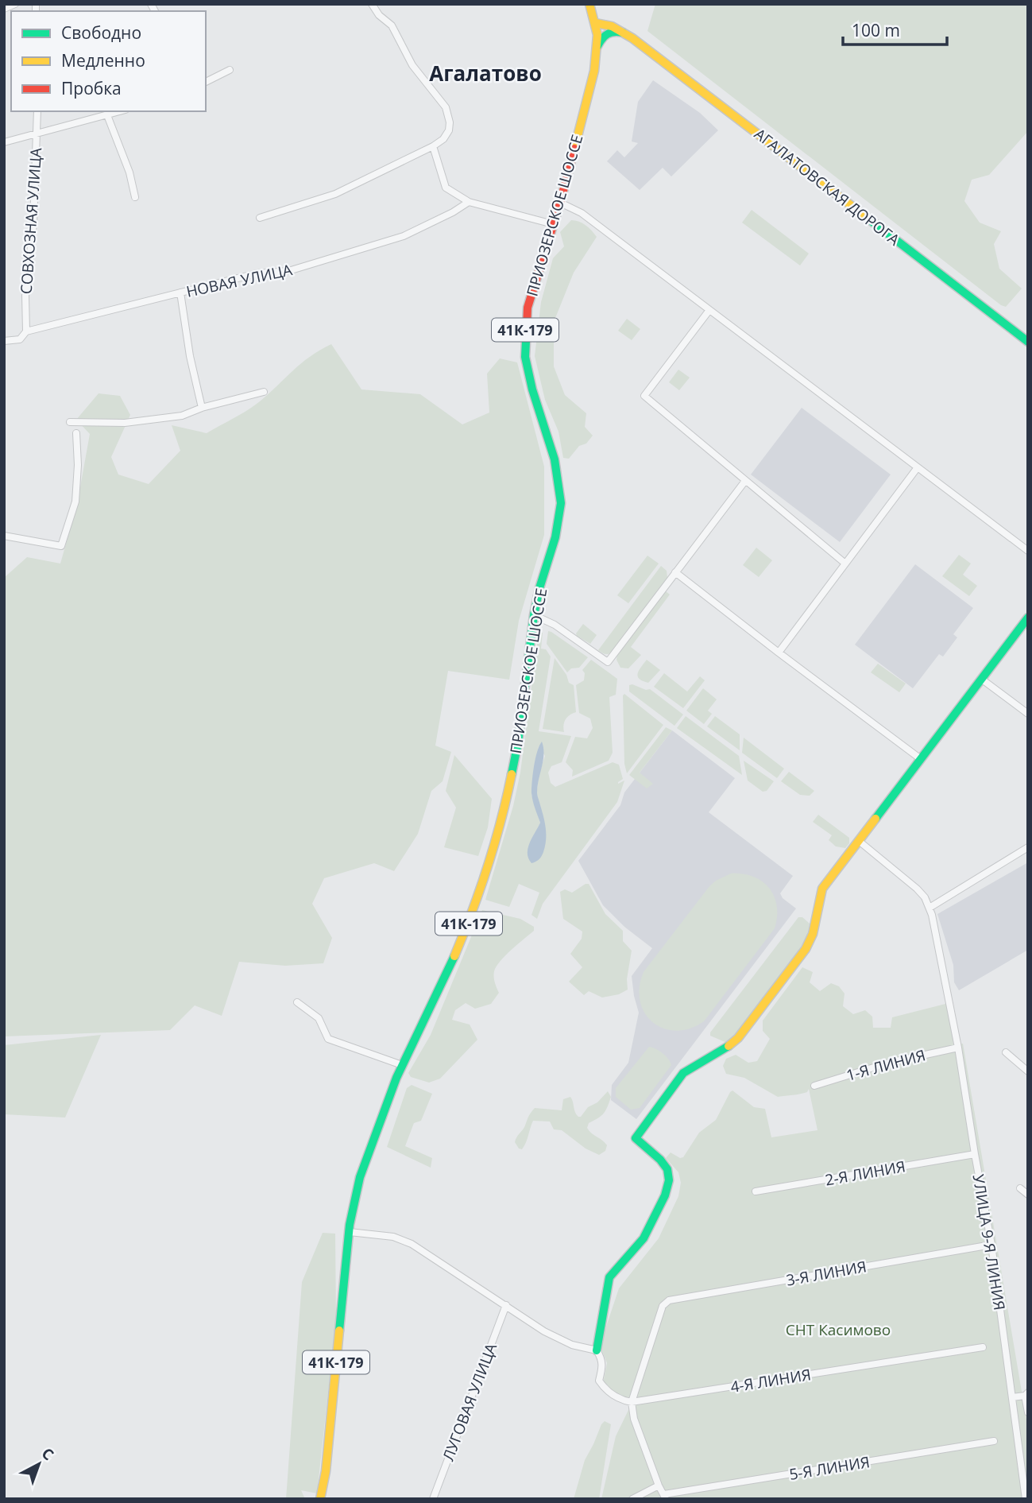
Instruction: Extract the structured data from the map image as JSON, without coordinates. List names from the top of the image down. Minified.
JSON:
{"streets":{"main road":["АГАЛАТОВСКАЯ ДОРОГА","ПРИОЗЕРСКОЕ ШОССЕ","41К-179"],"street":["СОВХОЗНАЯ УЛИЦА","НОВАЯ УЛИЦА","1-Я ЛИНИЯ","2-Я ЛИНИЯ","УЛИЦА 9-Я ЛИНИЯ","3-Я ЛИНИЯ","4-Я ЛИНИЯ","ЛУГОВАЯ УЛИЦА","5-Я ЛИНИЯ"]},"crossings":[["АГАЛАТОВСКАЯ ДОРОГА","41К-179"],["ПРИОЗЕРСКОЕ ШОССЕ","41К-179"],["СОВХОЗНАЯ УЛИЦА","НОВАЯ УЛИЦА"],["1-Я ЛИНИЯ","УЛИЦА 9-Я ЛИНИЯ"],["2-Я ЛИНИЯ","УЛИЦА 9-Я ЛИНИЯ"],["УЛИЦА 9-Я ЛИНИЯ","3-Я ЛИНИЯ"],["3-Я ЛИНИЯ","4-Я ЛИНИЯ"]],"districts":["Агалатово"],"parks":["СНТ Касимово"],"legend":["Свободно","Медленно","Пробка"],"scale_bar":"100 m","north":"top right"}
